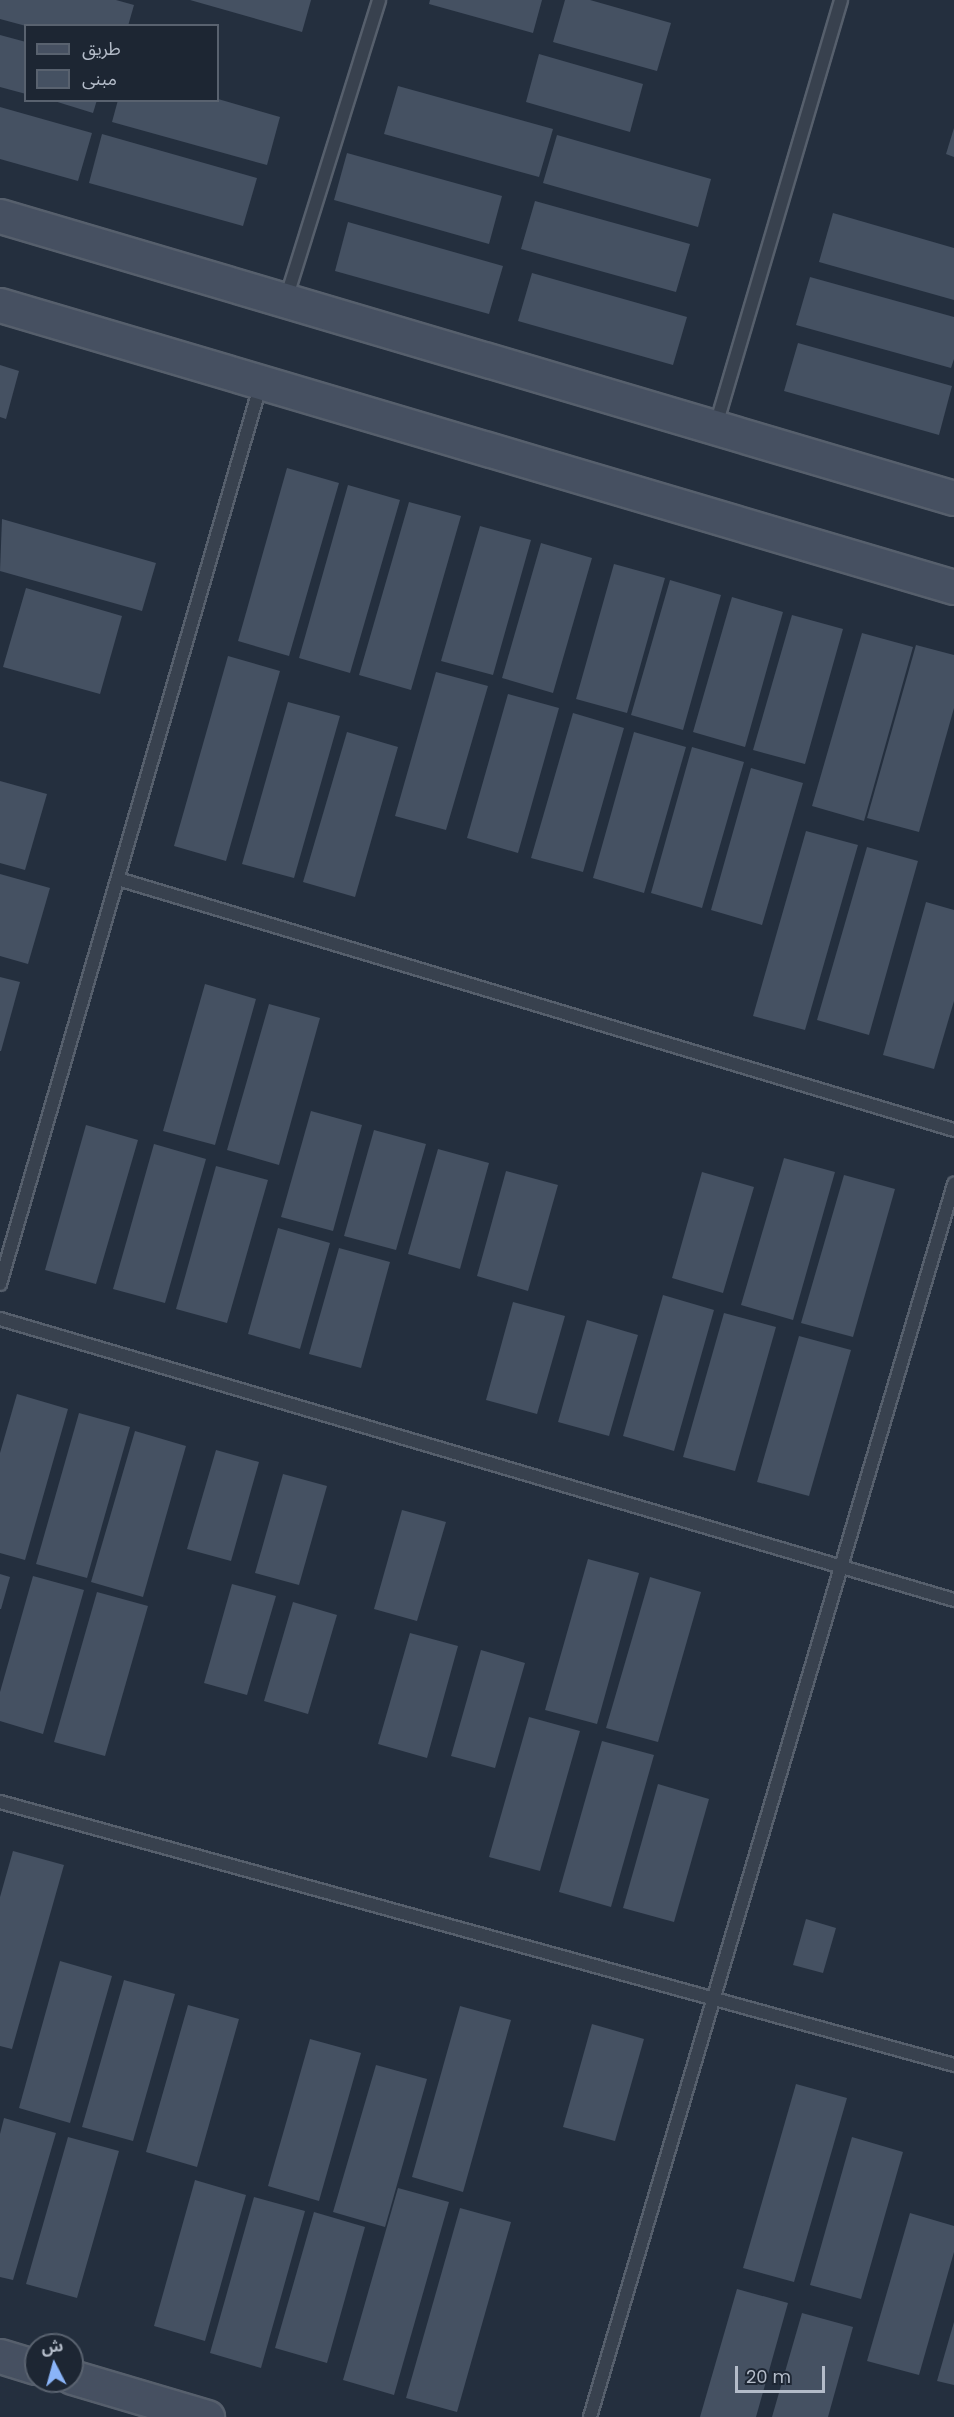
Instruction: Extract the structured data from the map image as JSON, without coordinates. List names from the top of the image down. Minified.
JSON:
{"legend":["طريق","مبنى"],"scale_bar":"20 m","north":"top"}
